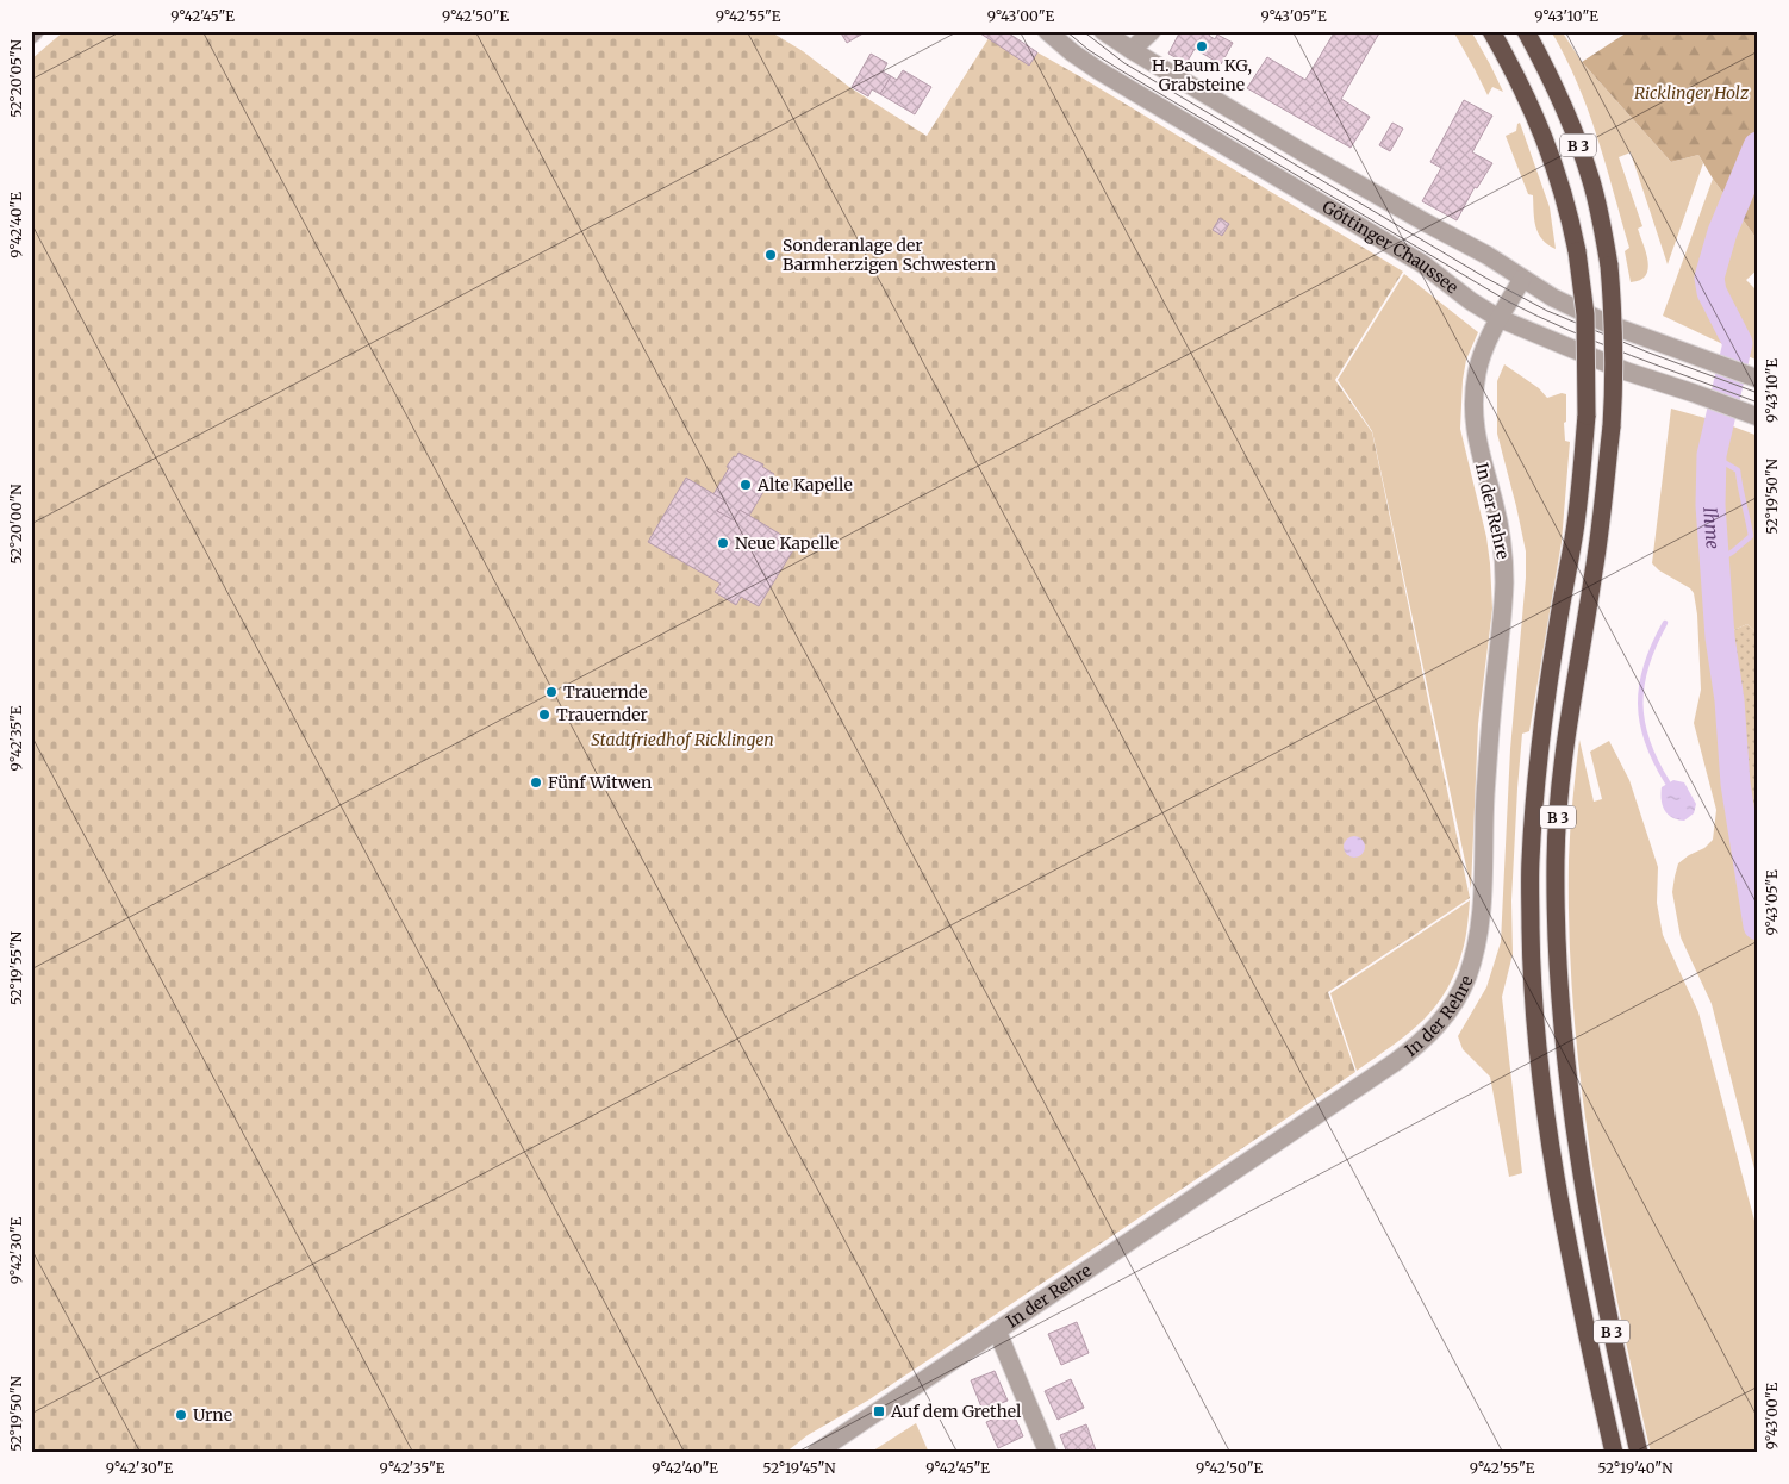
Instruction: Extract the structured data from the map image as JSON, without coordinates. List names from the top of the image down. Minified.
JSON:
{"streets":{"highway":["B 3"],"street":["Göttinger Chaussee","In der Rehre"]},"crossings":[["Göttinger Chaussee","In der Rehre"]],"water":["Ihme"],"parks":["Ricklinger Holz","Stadtfriedhof Ricklingen"],"places":{"other":["H. Baum KG, Grabsteine","Sonderanlage der Barmherzigen Schwestern","Alte Kapelle","Neue Kapelle","Trauernde","Trauernder","Fünf Witwen","Urne"],"transit":["Auf dem Grethel"]},"coordinates":["9°42'45\"E","9°42'50\"E","9°42'55\"E","9°43'00\"E","9°43'05\"E","9°43'10\"E","52°20'05\"N","9°42'40\"E","52°19'50\"N","52°20'00\"N","9°42'35\"E","52°19'55\"N","9°42'30\"E","52°19'45\"N","52°19'40\"N"]}
